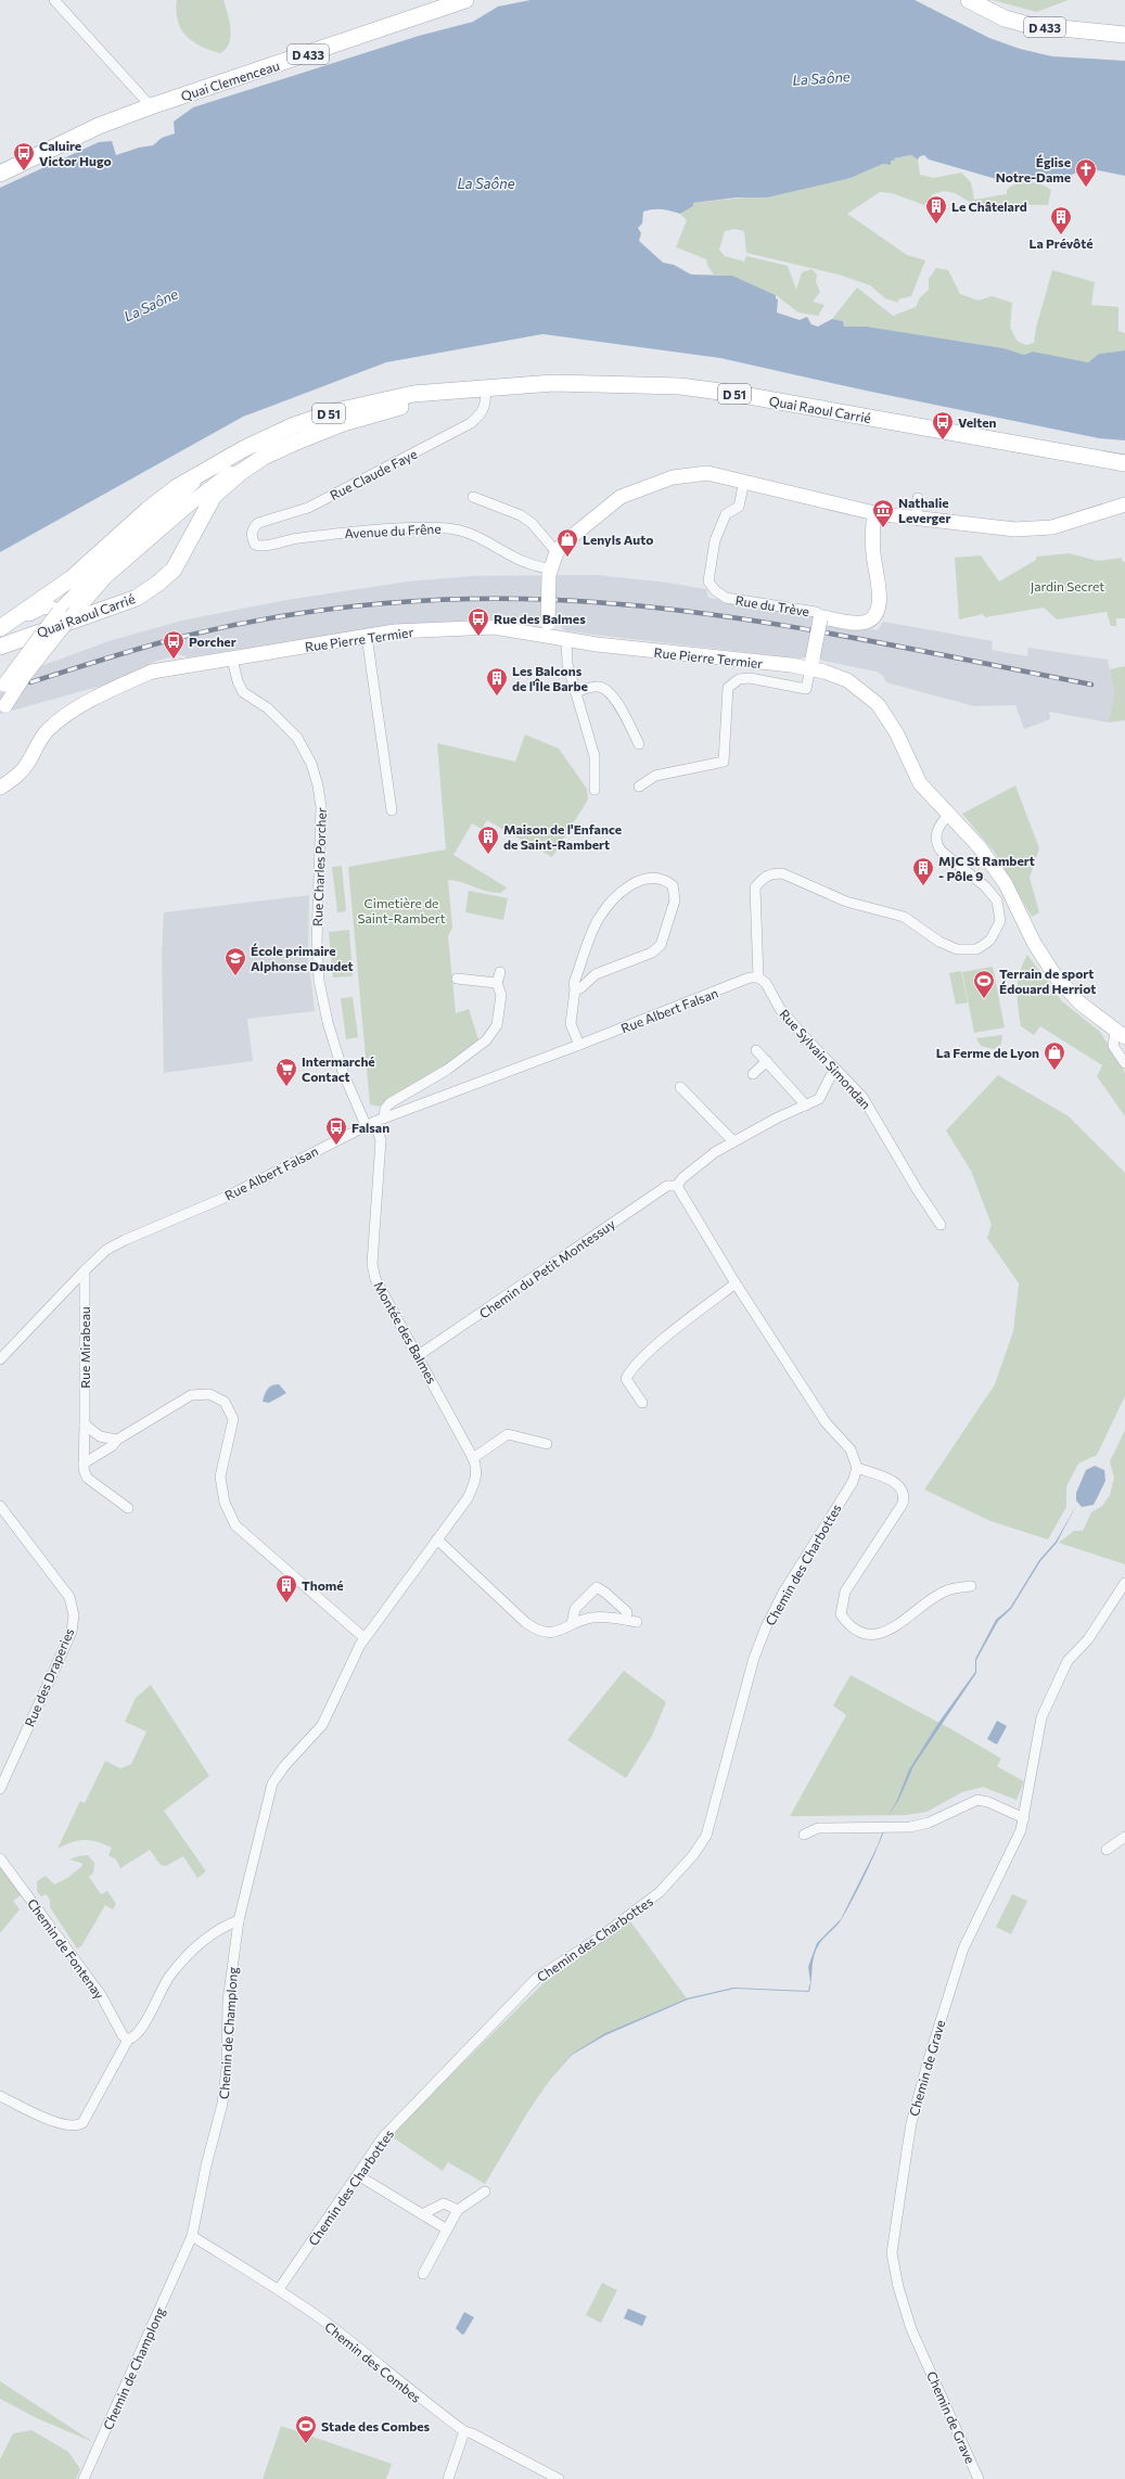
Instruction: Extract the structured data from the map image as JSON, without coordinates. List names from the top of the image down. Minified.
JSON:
{"streets":{"main road":["D 433","Quai Clemenceau","D 51","Quai Raoul Carrié"],"street":["Rue Claude Faye","Avenue du Frêne","Rue du Trève","Rue Pierre Termier","Rue Charles Porcher","Rue Albert Falsan","Rue Sylvain Simondan","Chemin du Petit Montessuy","Montée des Balmes","Rue Mirabeau","Chemin des Charbottes","Rue des Draperies","Chemin de Fontenay","Chemin de Champlong","Chemin de Grave","Chemin des Combes"]},"crossings":[["Quai Raoul Carrié","Rue Claude Faye"],["Rue Claude Faye","Avenue du Frêne"],["Rue Pierre Termier","Rue Charles Porcher"],["Rue Charles Porcher","Rue Albert Falsan"],["Rue Charles Porcher","Montée des Balmes"],["Rue Albert Falsan","Rue Sylvain Simondan"],["Rue Albert Falsan","Montée des Balmes"],["Rue Albert Falsan","Rue Mirabeau"],["Chemin du Petit Montessuy","Montée des Balmes"],["Montée des Balmes","Chemin de Champlong"],["Chemin des Charbottes","Chemin des Combes"],["Chemin de Champlong","Chemin des Combes"]],"water":["La Saône"],"parks":["Jardin Secret","Cimetière de Saint-Rambert"],"places":{"bus stop":["Caluire Victor Hugo","Velten","Rue des Balmes","Porcher","Falsan"],"church":["Église Notre-Dame"],"building":["Le Châtelard","La Prévôté","Les Balcons de l'Île Barbe","Maison de l'Enfance de Saint-Rambert","MJC St Rambert - Pôle 9","Thomé"],"museum":["Nathalie Leverger"],"shop":["Lenyls Auto","La Ferme de Lyon"],"school or university":["École primaire Alphonse Daudet"],"sports":["Terrain de sport Édouard Herriot","Stade des Combes"],"supermarket":["Intermarché Contact"]}}
